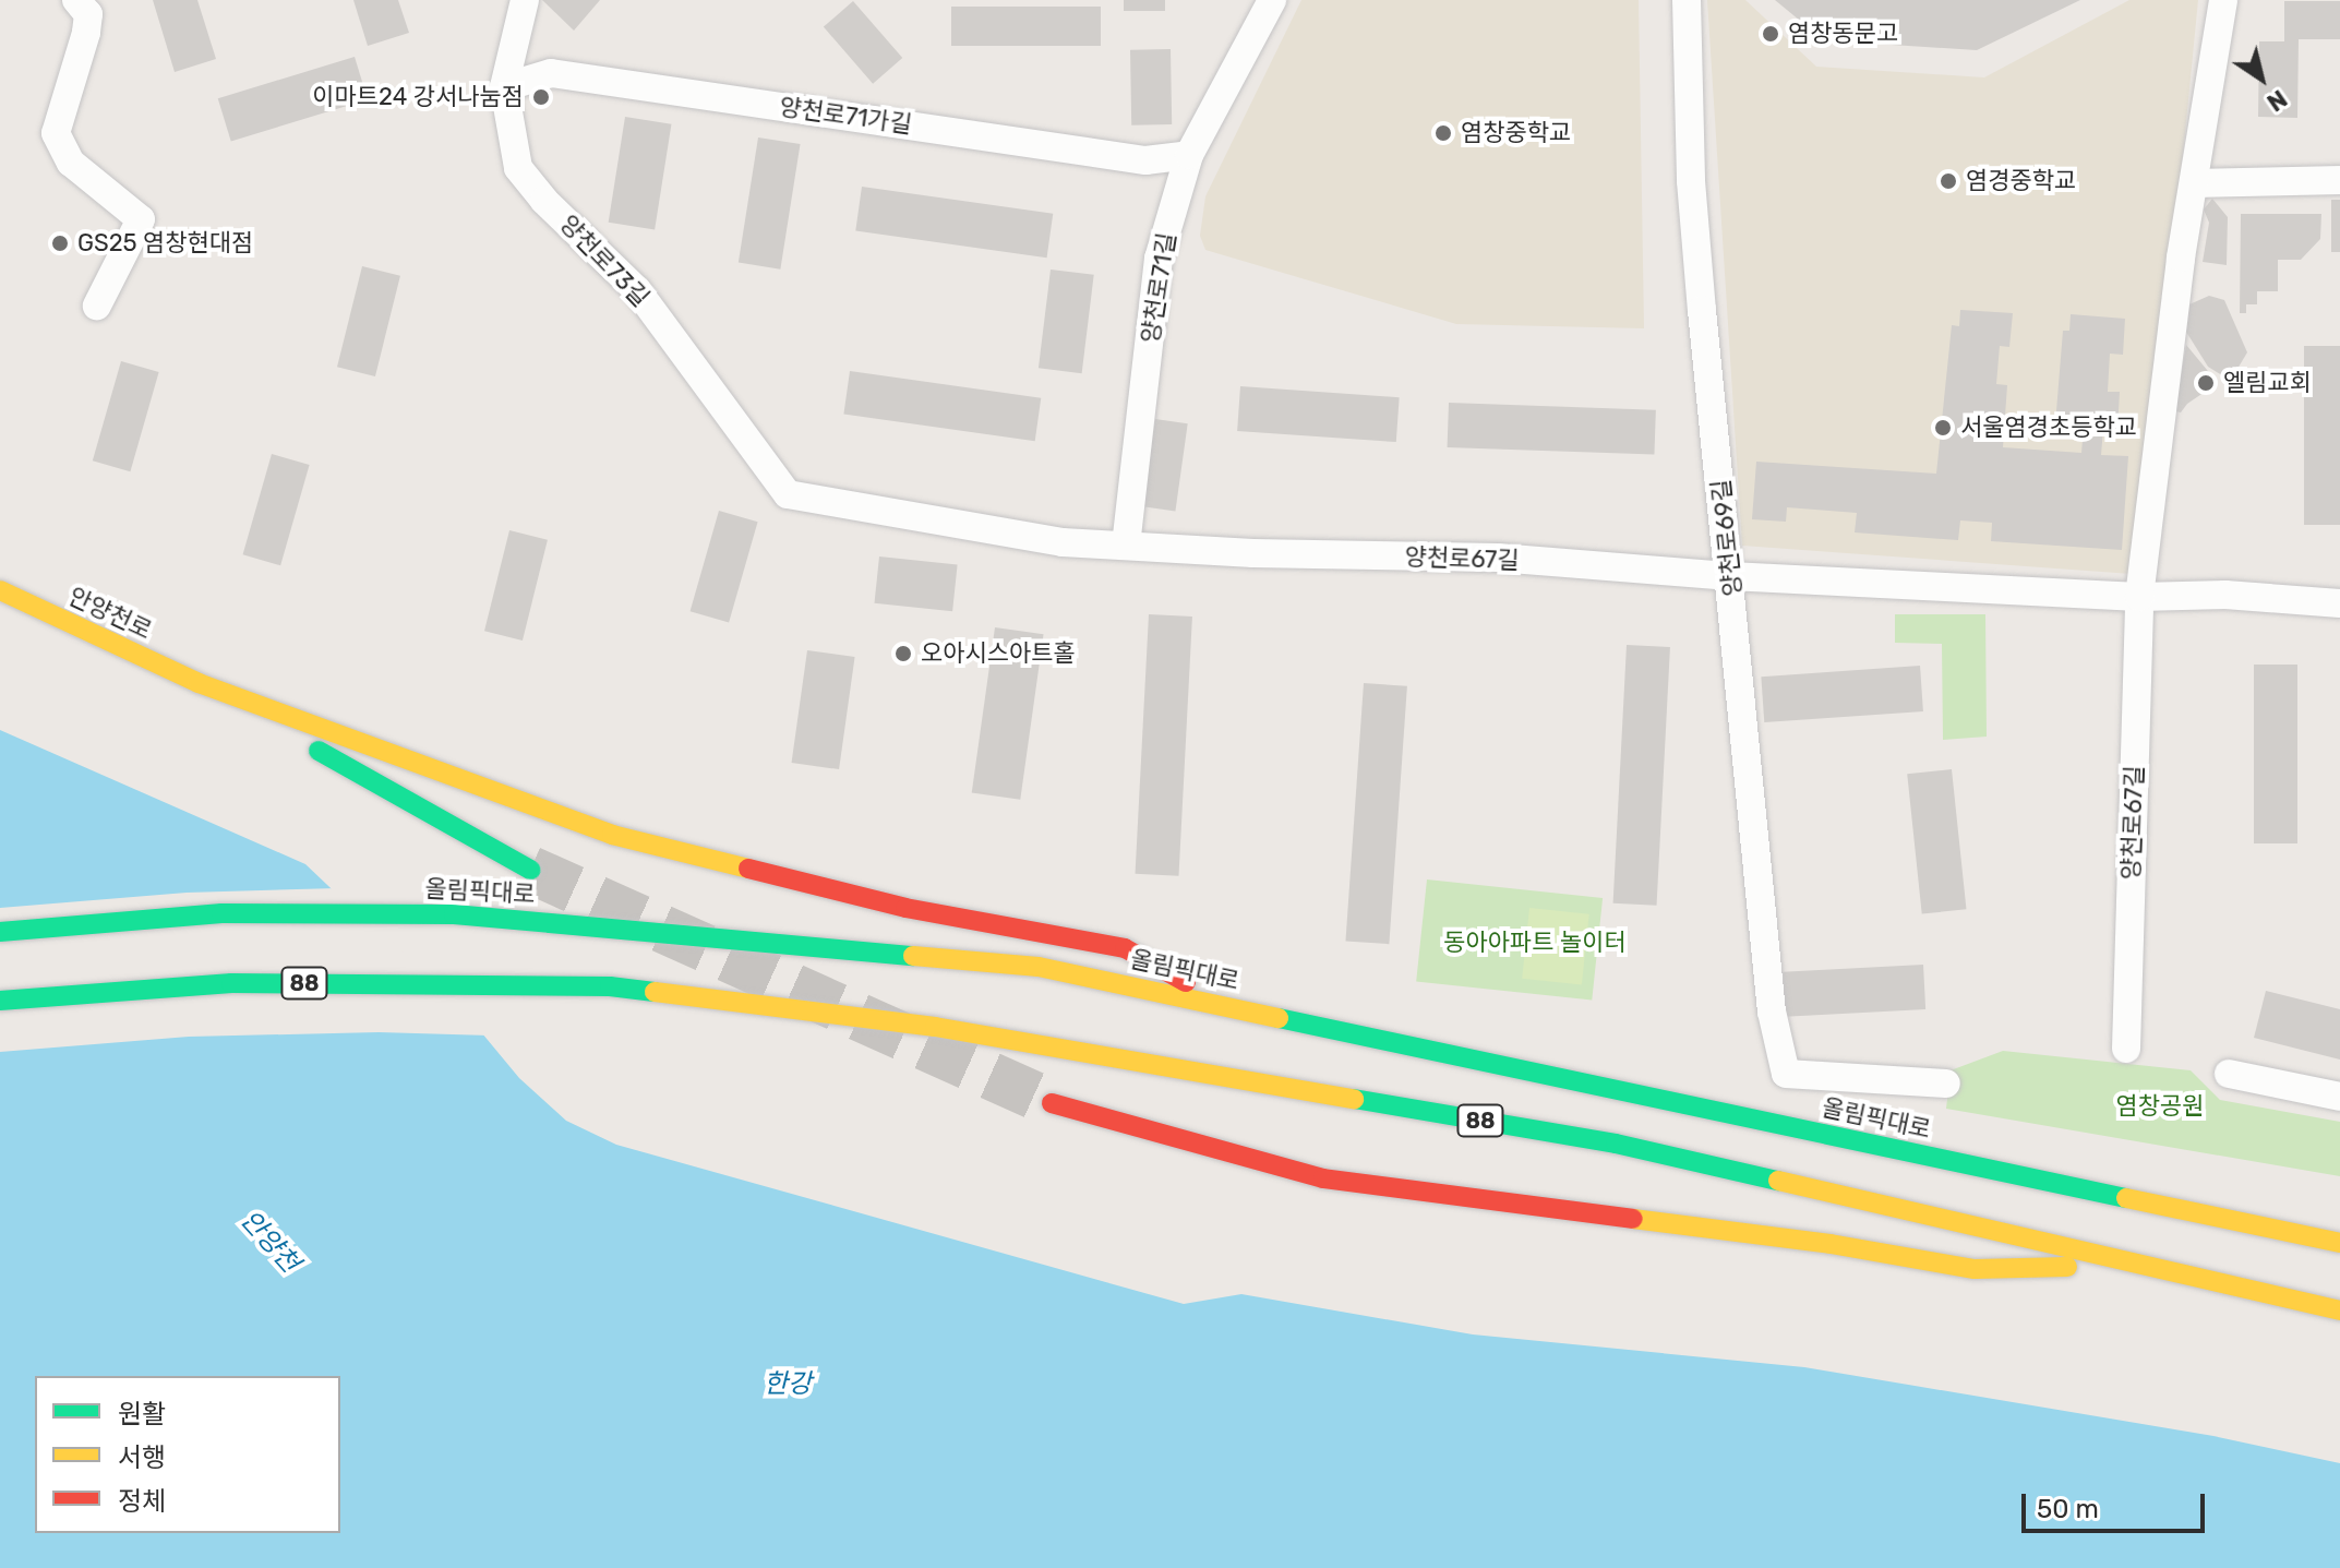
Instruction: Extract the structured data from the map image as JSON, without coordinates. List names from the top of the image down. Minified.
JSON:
{"streets":{"main road":["안양천로","올림픽대로","88"],"street":["양천로71가길","양천로73길","양천로71길","양천로69길","양천로67길"]},"crossings":[["양천로71가길","양천로73길"],["양천로71가길","양천로71길"],["양천로73길","양천로67길"],["양천로71길","양천로67길"],["양천로69길","양천로67길"]],"water":["안양천","한강"],"parks":["동아아파트 놀이터","염창공원"],"places":["염창동문고","이마트24 강서나눔점","염창중학교","염경중학교","GS25 염창현대점","엘림교회","서울염경초등학교","오아시스아트홀"],"legend":["원활","서행","정체"],"scale_bar":"50 m","north":"bottom right"}
